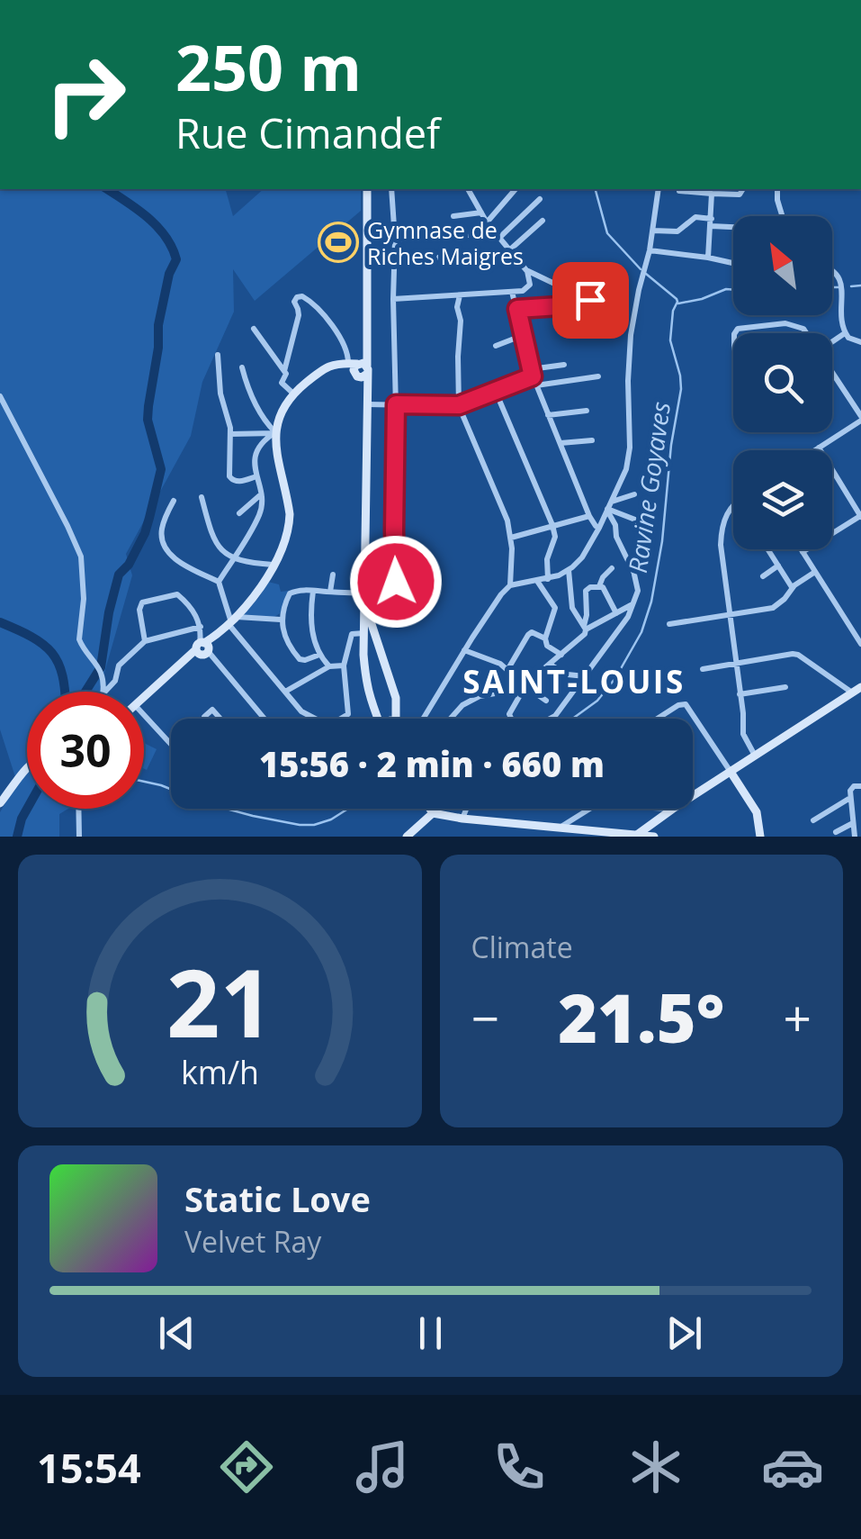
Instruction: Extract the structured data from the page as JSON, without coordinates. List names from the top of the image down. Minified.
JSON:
{"districts":["SAINT-LOUIS"],"water":["Ravine Goyaves"],"places":{"sports":["Gymnase de Riches Maigres"]},"north":"top left","page":{"turn":["250 m","Rue Cimandef"],"limit":"30","trip":"15:56 · 2 min · 660 m","tile":"Climate","heat":["−","21.5°","+"],"song":["Static Love","Velvet Ray"],"tabs":"15:54","gauge":["21","km/h"]}}
